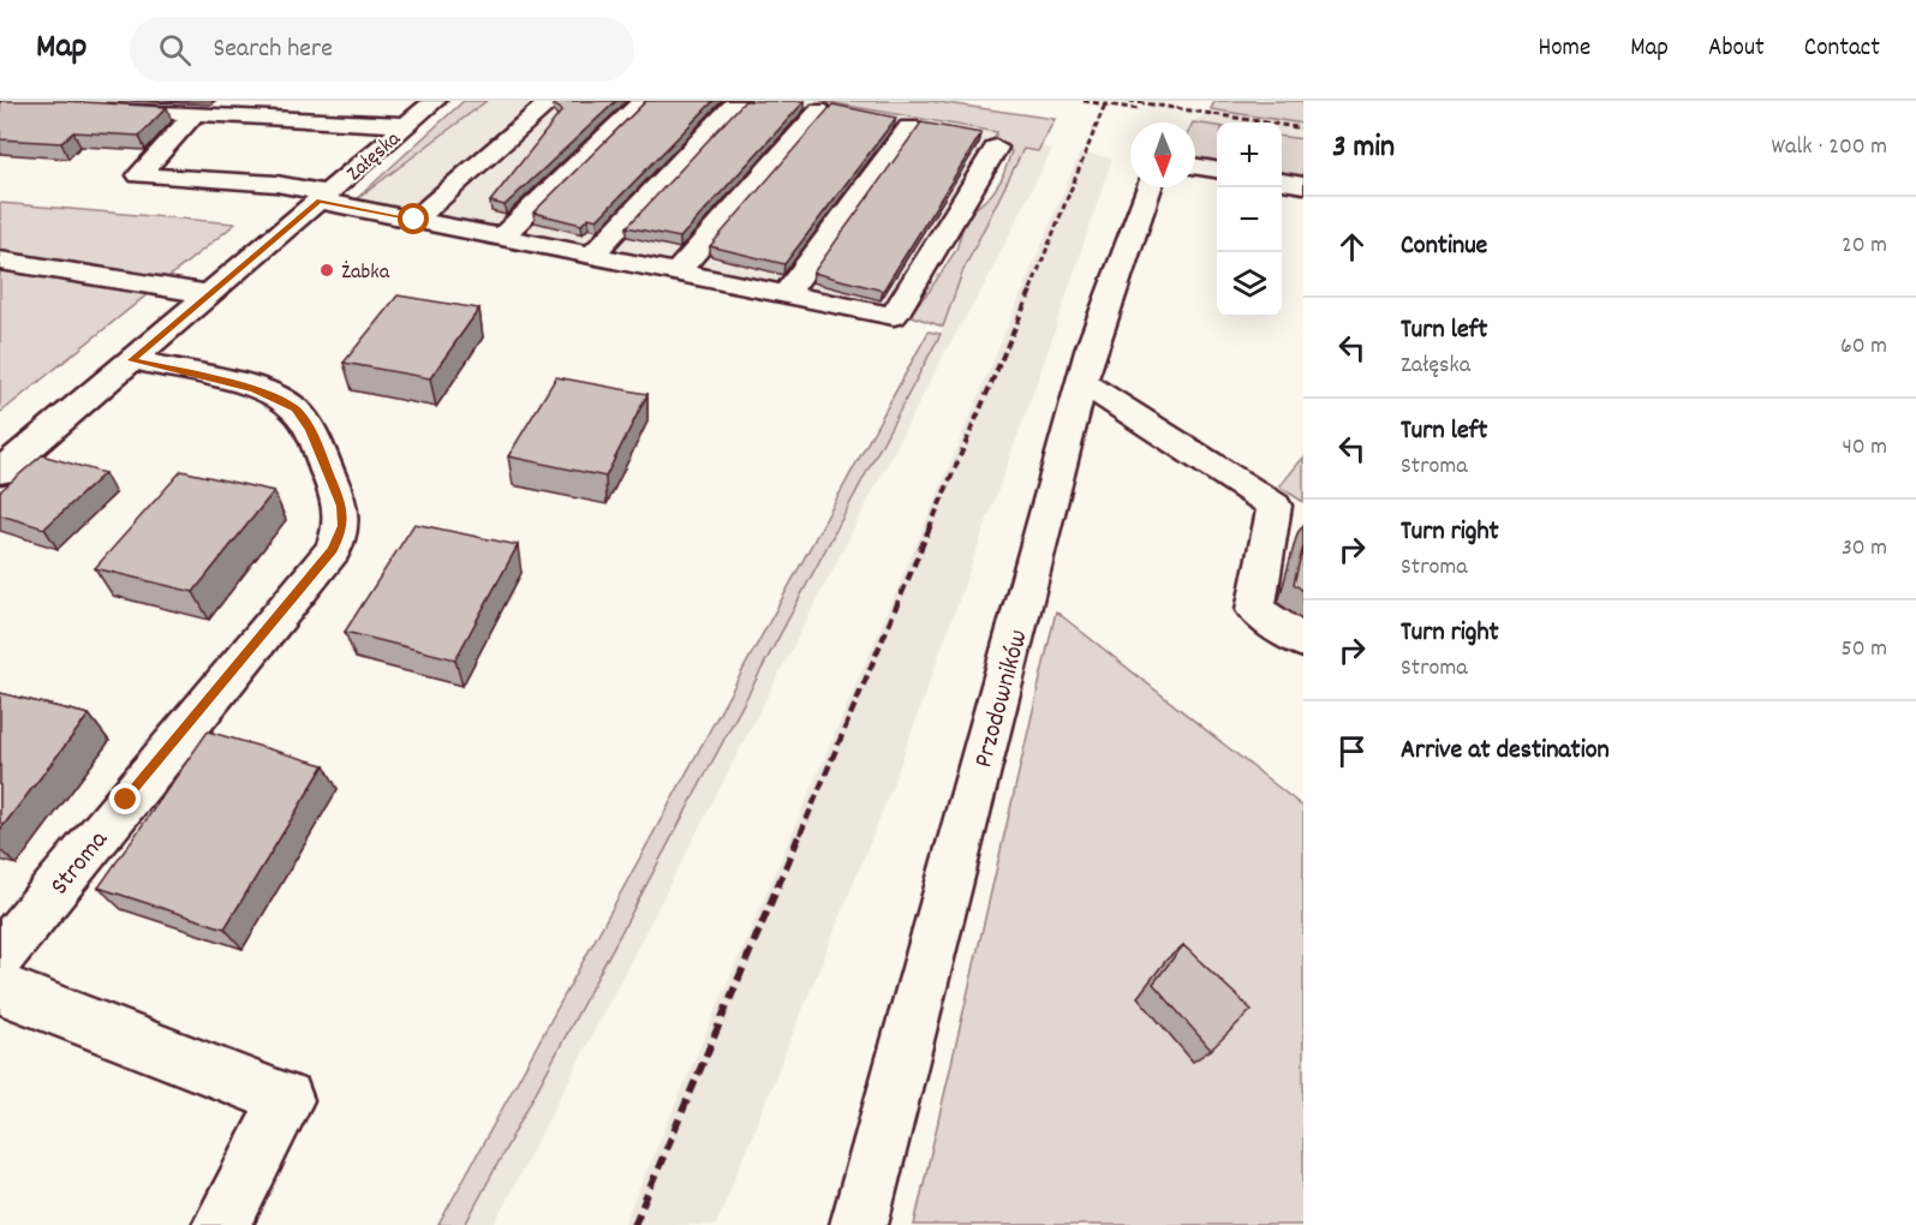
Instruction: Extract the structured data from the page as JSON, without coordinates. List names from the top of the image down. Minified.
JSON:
{"streets":{"street":["Załęska","Przodowników","Stroma"]},"crossings":[["Załęska","Stroma"]],"places":["Żabka"],"north":"bottom","page":{"header":"Map","search":"Search here","nav":["Home","Map","About","Contact"],"heading":["3 min","Walk · 200 m"],"map_buttons":["+","−"],"list":[["Continue","20 m"],["Turn left","Załęska","60 m"],["Turn left","Stroma","40 m"],["Turn right","Stroma","30 m"],["Turn right","Stroma","50 m"],"Arrive at destination"]}}
